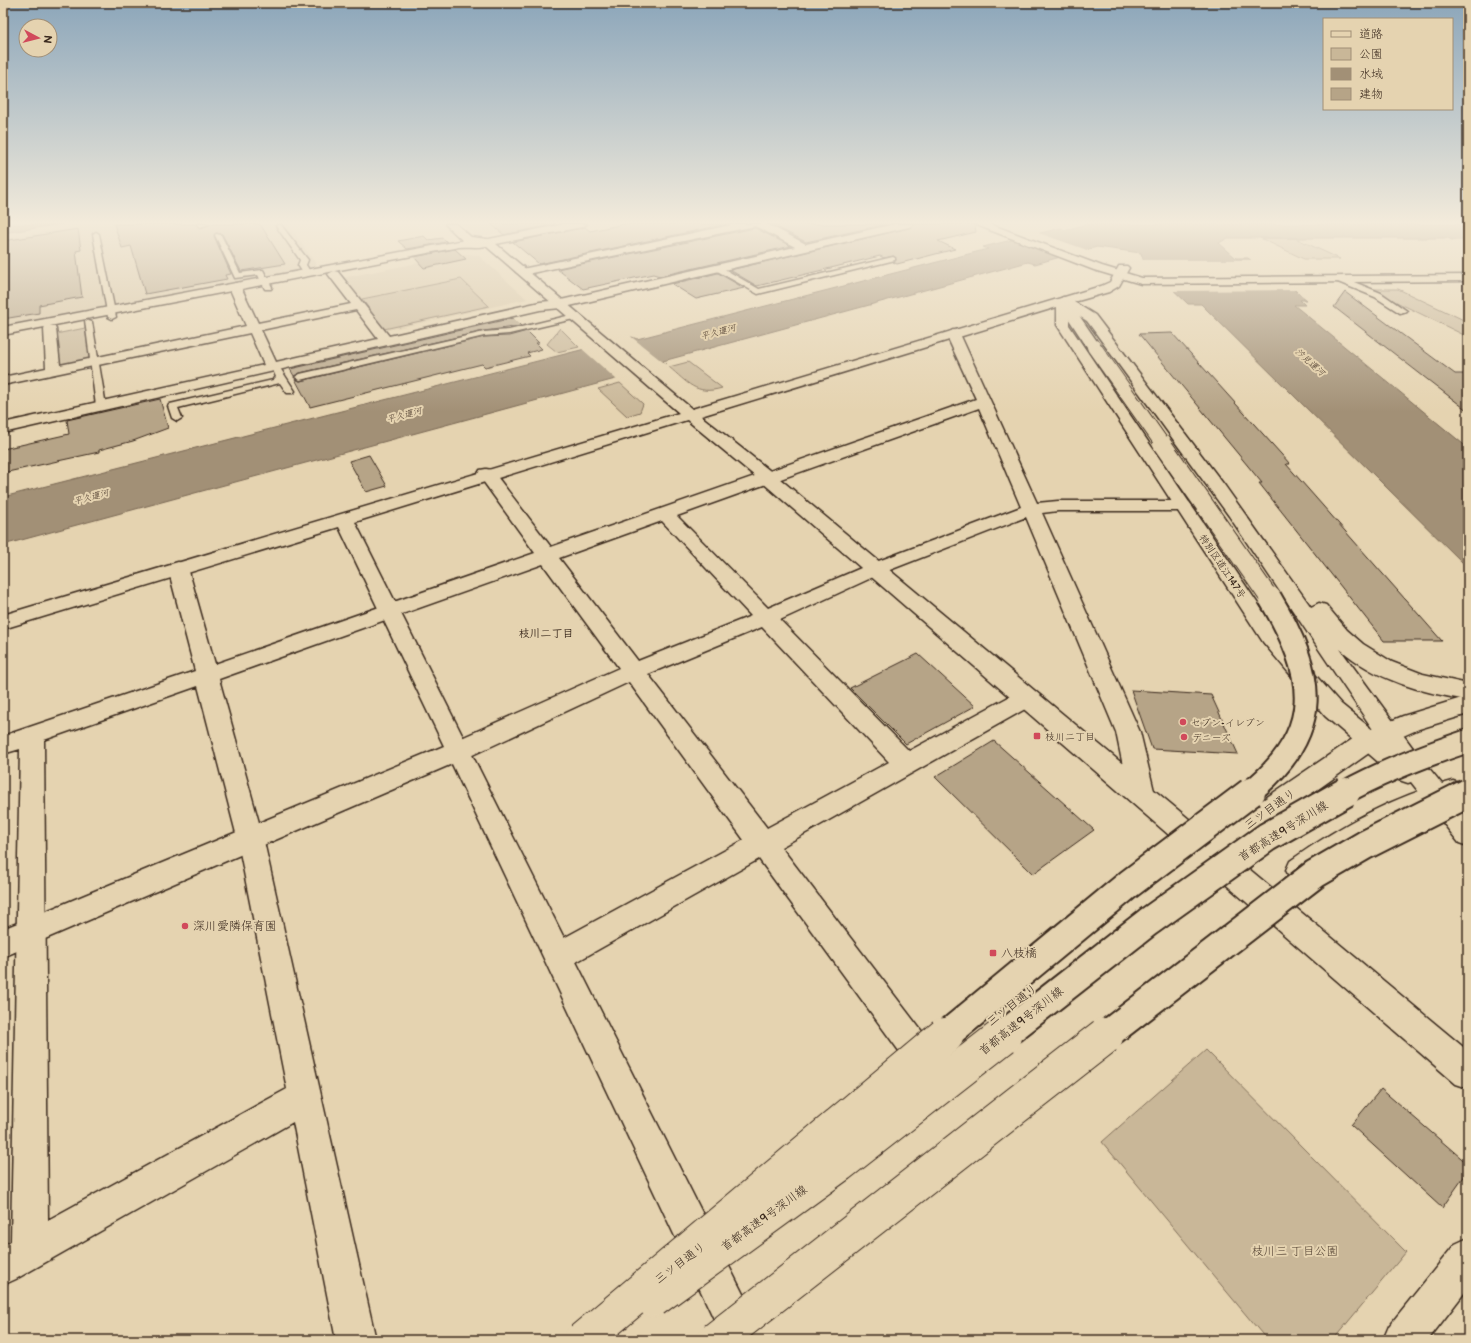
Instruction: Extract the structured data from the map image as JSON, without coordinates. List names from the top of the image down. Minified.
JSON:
{"streets":{"main road":["特別区道江147号","三ツ目通り","首都高速9号深川線"]},"crossings":[["特別区道江147号","三ツ目通り"]],"districts":["枝川二丁目"],"water":["平久運河","汐見運河"],"parks":["枝川三 丁目公園"],"places":{"other":["セブン-イレブン","デニーズ","深川愛隣保育園"],"transit":["枝川二丁目","八枝橋"]},"legend":["道路","公園","水域","建物"],"north":"right"}
